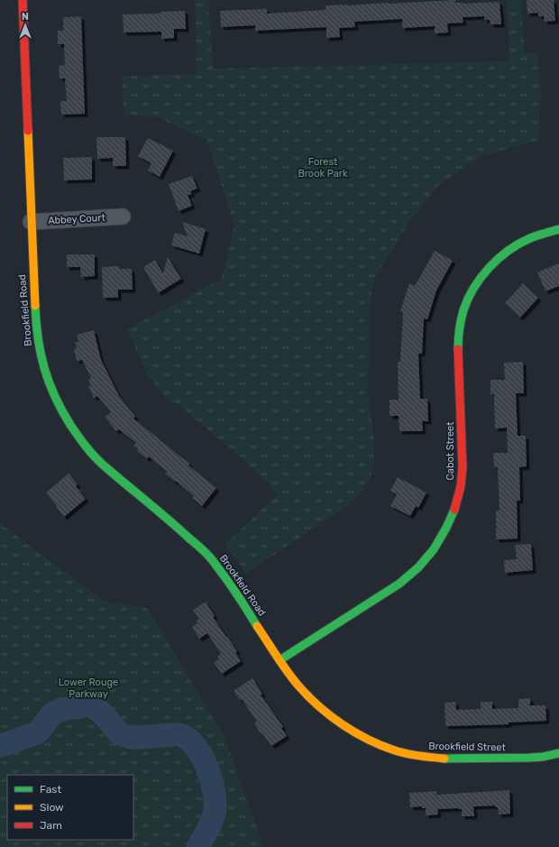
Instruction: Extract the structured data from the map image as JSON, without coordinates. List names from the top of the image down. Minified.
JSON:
{"streets":{"street":["Abbey Court","Brookfield Road","Cabot Street","Brookfield Street"]},"crossings":[["Abbey Court","Brookfield Road"],["Brookfield Road","Cabot Street"],["Brookfield Road","Brookfield Street"],["Cabot Street","Brookfield Street"]],"parks":["Forest Brook Park","Lower Rouge Parkway"],"legend":["Fast","Slow","Jam"],"north":"top"}
